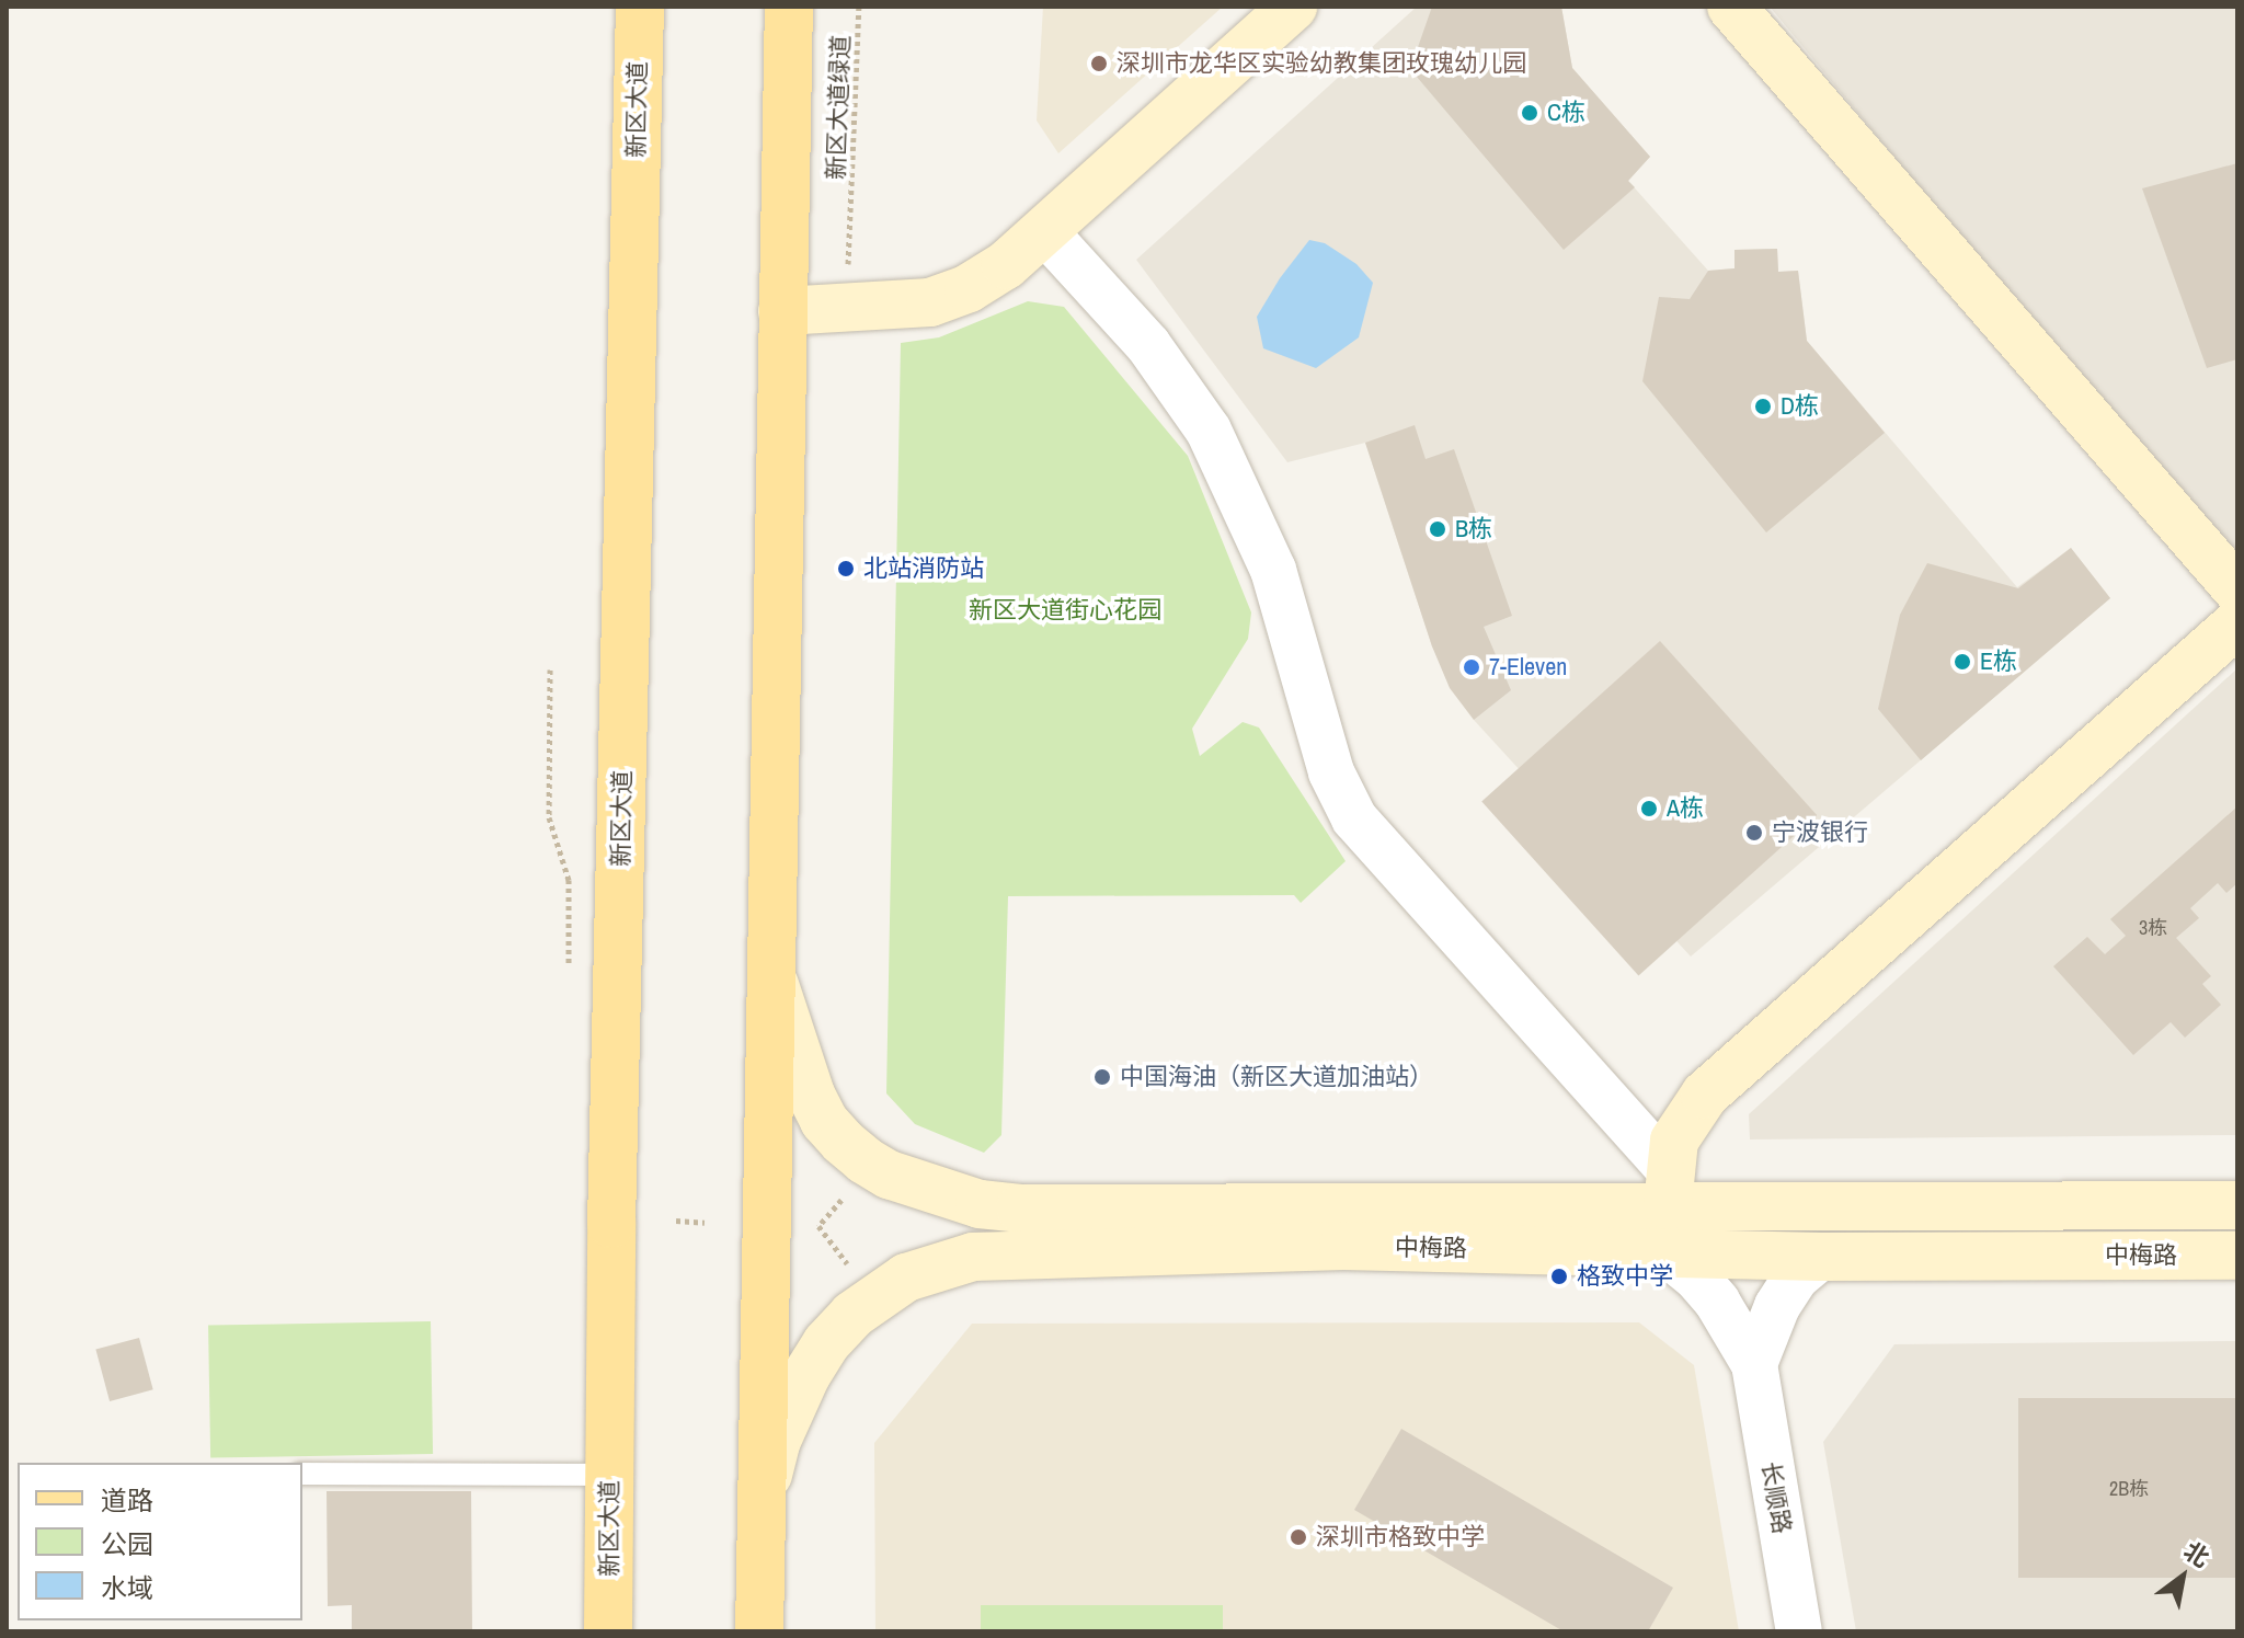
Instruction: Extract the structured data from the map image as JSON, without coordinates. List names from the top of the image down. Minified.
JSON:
{"streets":{"main road":["新区大道","中梅路"],"street":["长顺路"],"path":["新区大道绿道"]},"parks":["新区大道街心花园"],"places":["深圳市龙华区实验幼教集团玫瑰幼儿园","C栋","D栋","B栋","北站消防站","E栋","7-Eleven","A栋","宁波银行","中国海油（新区大道加油站）","格致中学","深圳市格致中学"],"house_numbers":["3栋","2B栋"],"legend":["道路","公园","水域"],"north":"top right"}
